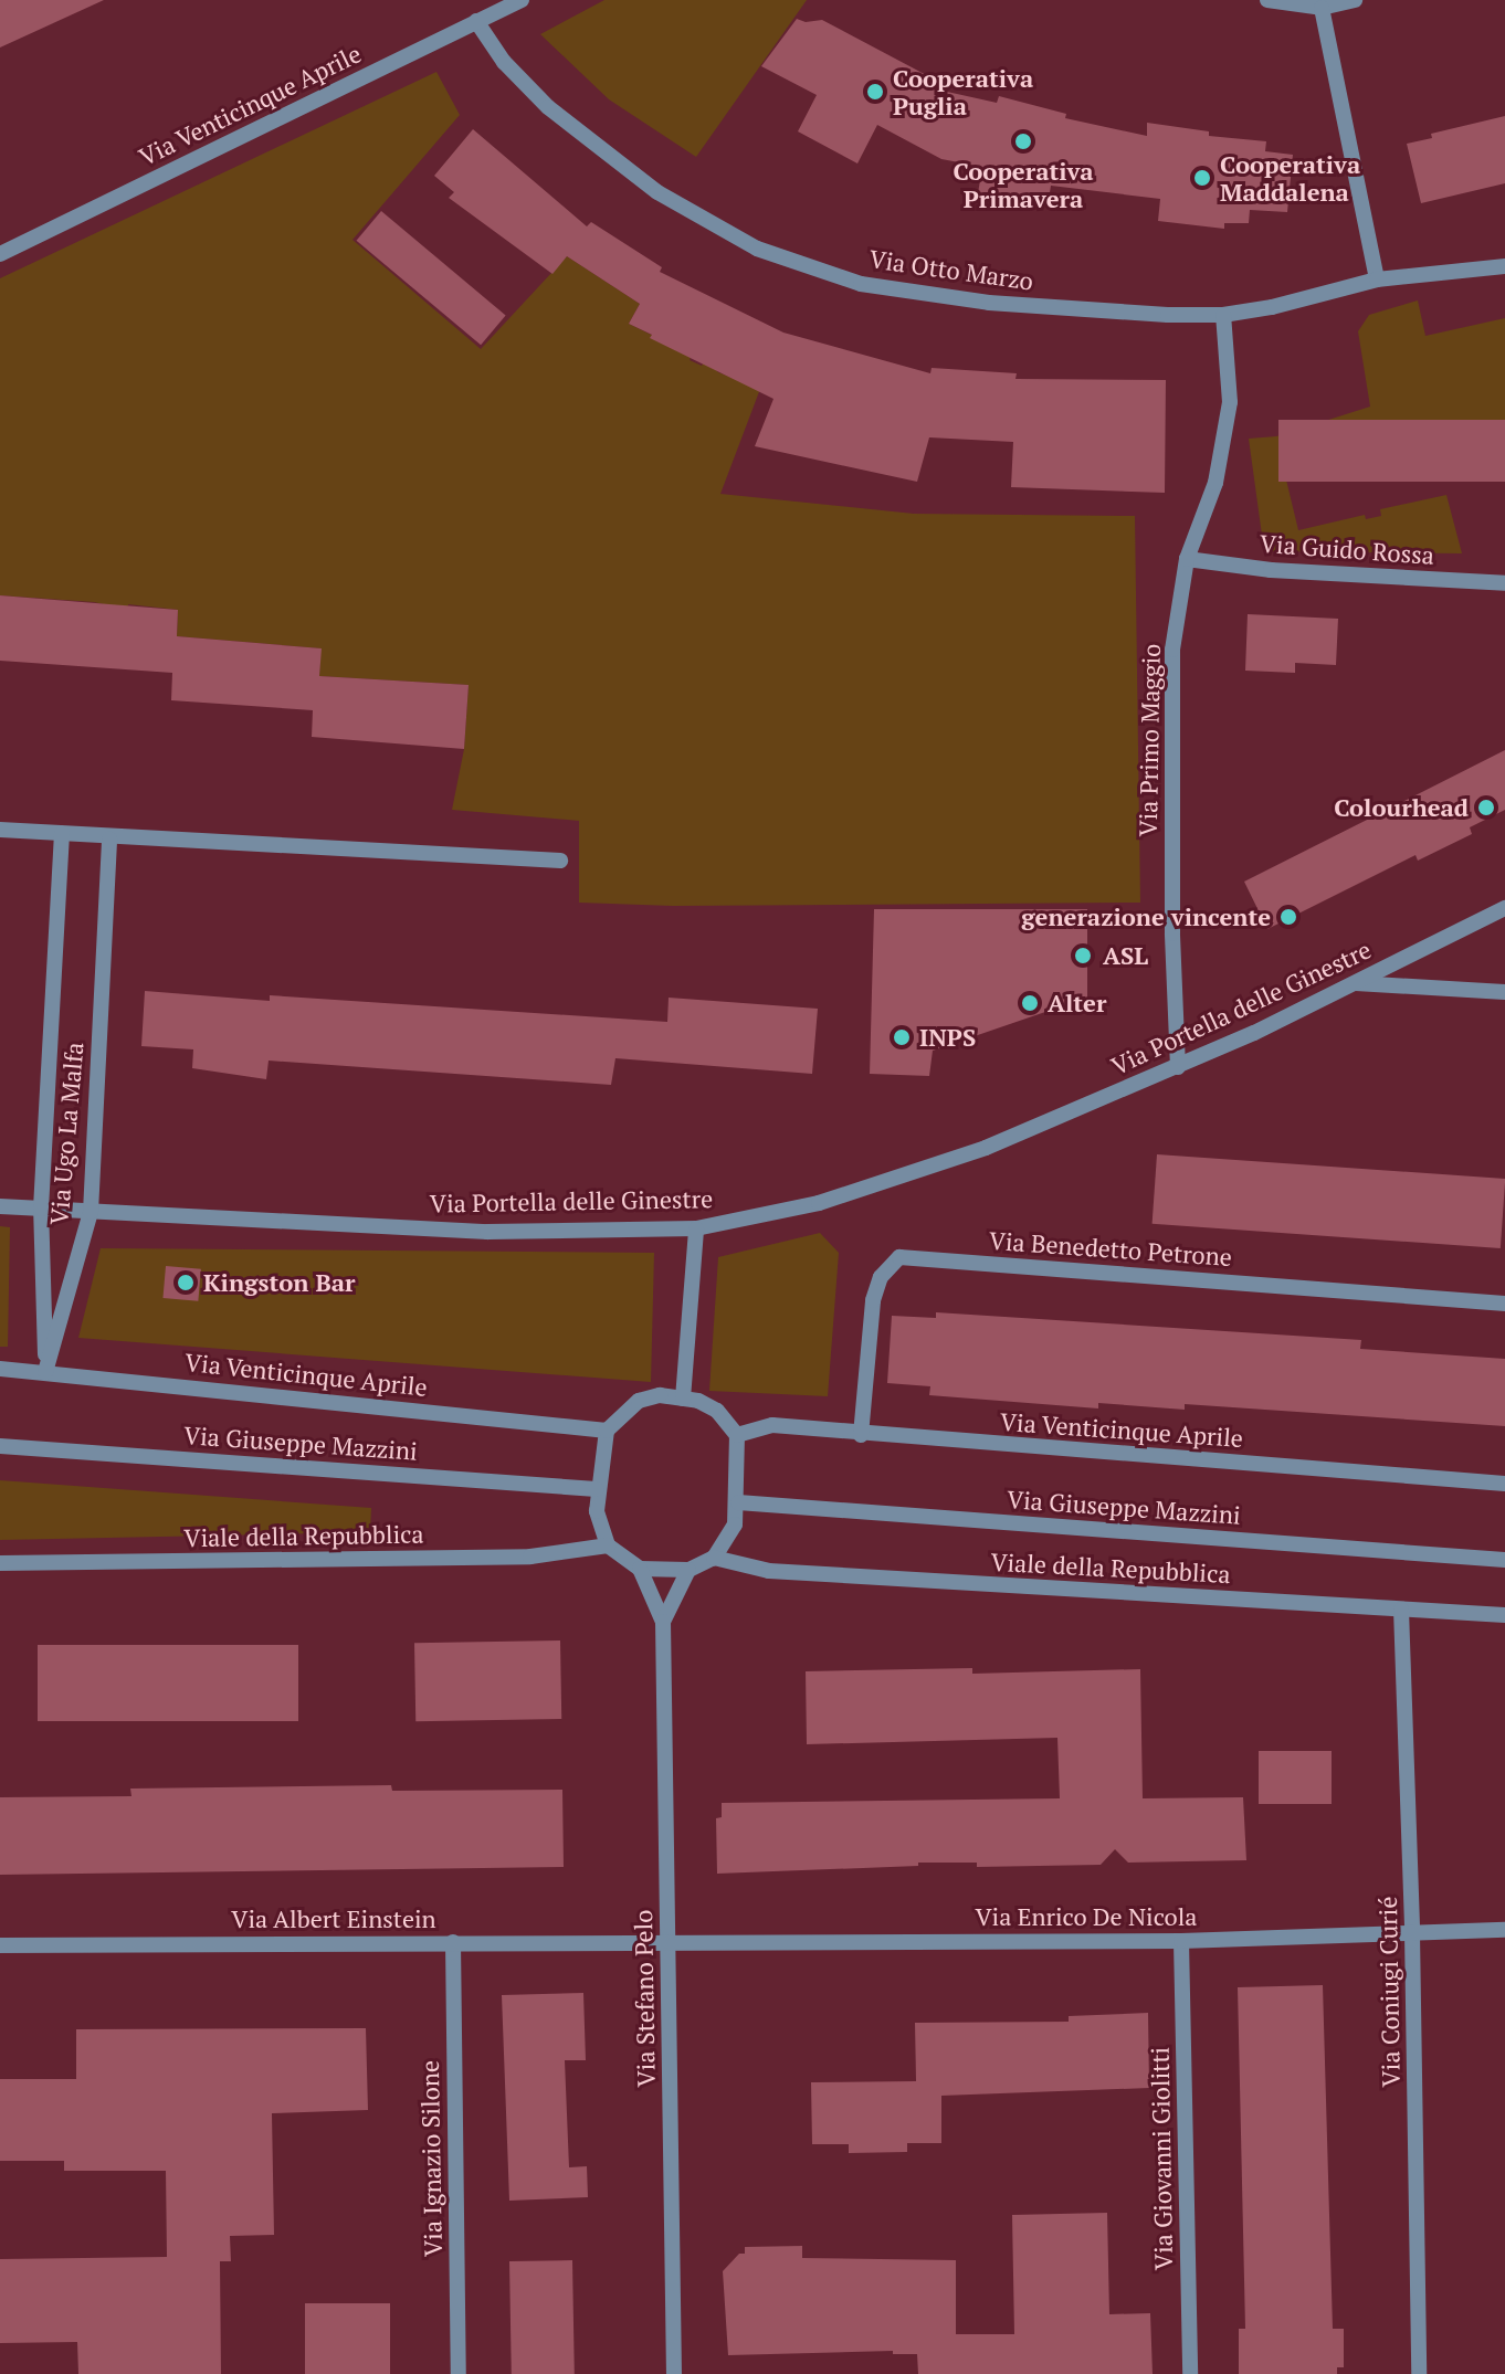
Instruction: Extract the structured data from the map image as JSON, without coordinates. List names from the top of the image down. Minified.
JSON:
{"streets":{"street":["Via Venticinque Aprile","Via Otto Marzo","Via Guido Rossa","Via Primo Maggio","Via Portella delle Ginestre","Via Ugo La Malfa","Via Benedetto Petrone","Via Giuseppe Mazzini","Viale della Repubblica","Via Enrico De Nicola","Via Albert Einstein","Via Coniugi Curié","Via Stefano Pelo","Via Ignazio Silone","Via Giovanni Giolitti"]},"crossings":[["Via Venticinque Aprile","Via Otto Marzo"],["Via Venticinque Aprile","Via Ugo La Malfa"],["Via Venticinque Aprile","Via Benedetto Petrone"],["Via Venticinque Aprile","Via Giuseppe Mazzini"],["Via Venticinque Aprile","Viale della Repubblica"],["Via Venticinque Aprile","Via Stefano Pelo"],["Via Otto Marzo","Via Primo Maggio"],["Via Guido Rossa","Via Primo Maggio"],["Via Primo Maggio","Via Portella delle Ginestre"],["Via Portella delle Ginestre","Via Ugo La Malfa"],["Via Giuseppe Mazzini","Viale della Repubblica"],["Via Giuseppe Mazzini","Via Stefano Pelo"],["Viale della Repubblica","Via Coniugi Curié"],["Viale della Repubblica","Via Stefano Pelo"],["Via Enrico De Nicola","Via Albert Einstein"],["Via Enrico De Nicola","Via Coniugi Curié"],["Via Enrico De Nicola","Via Stefano Pelo"],["Via Enrico De Nicola","Via Giovanni Giolitti"],["Via Albert Einstein","Via Stefano Pelo"],["Via Albert Einstein","Via Ignazio Silone"]],"places":["Cooperativa Puglia","Cooperativa Primavera","Cooperativa Maddalena","Colourhead","generazione vincente","ASL","Alter","INPS","Kingston Bar"]}
